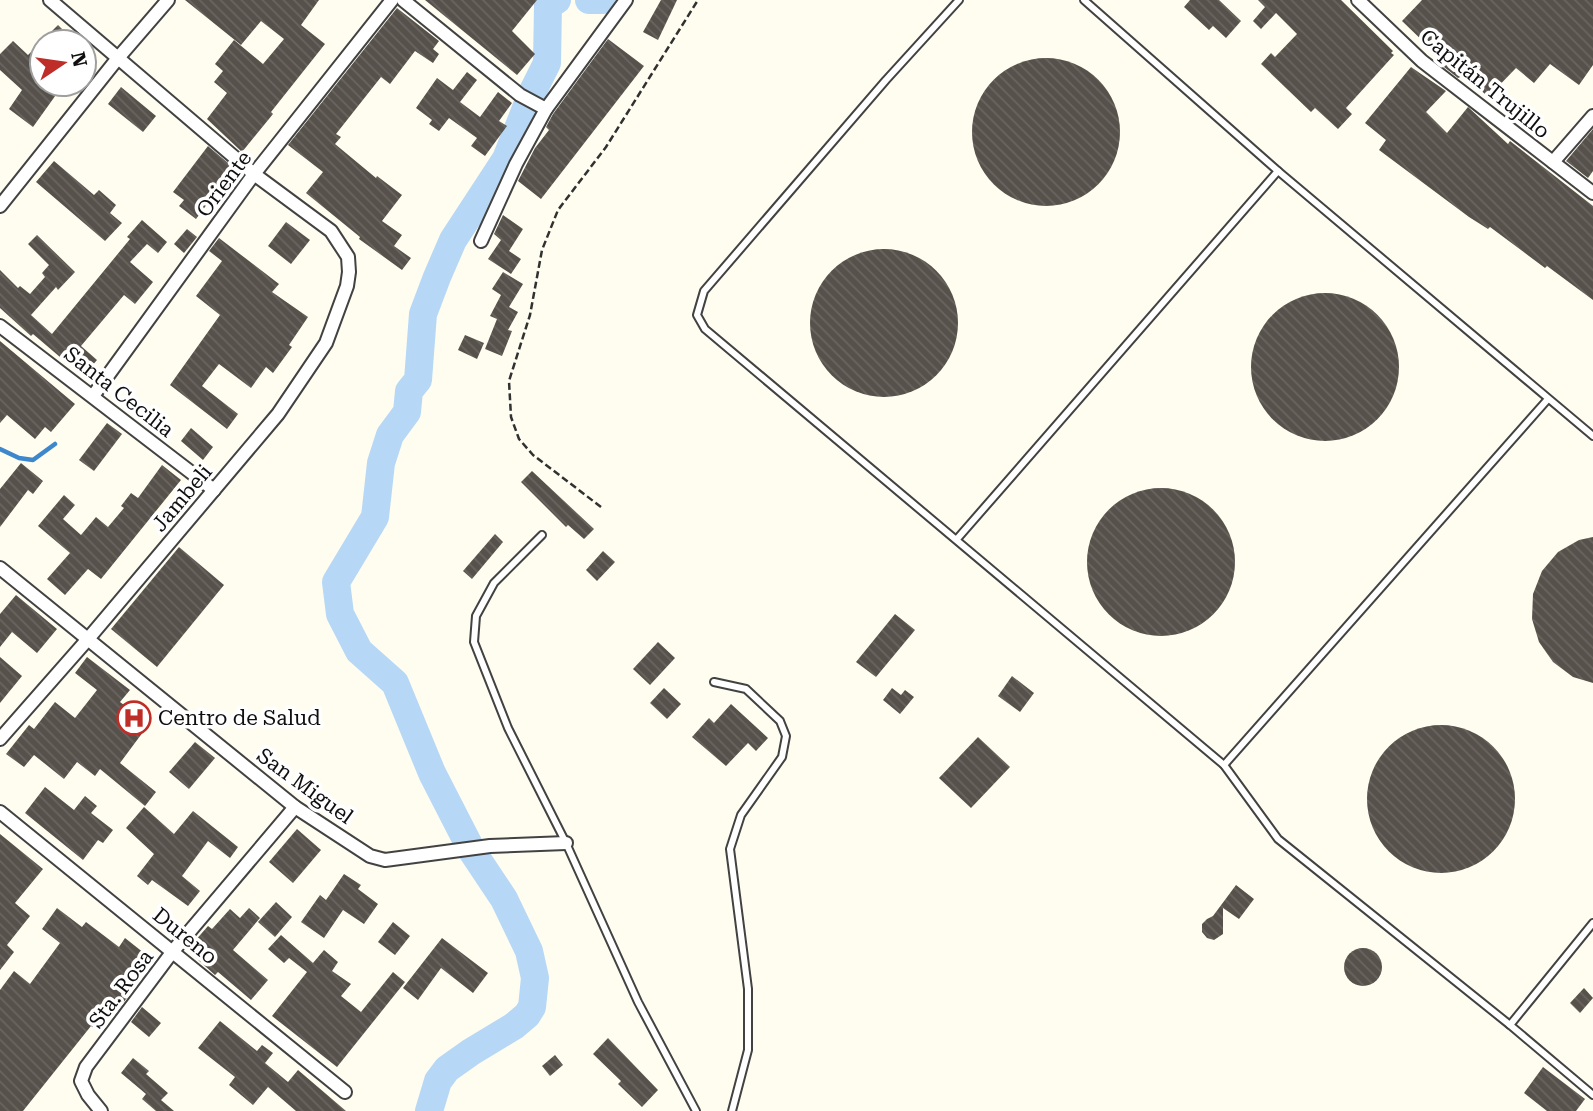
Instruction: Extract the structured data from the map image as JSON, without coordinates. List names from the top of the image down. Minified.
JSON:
{"streets":{"street":["Capitán Trujillo","Oriente","Santa Cecilia","Jambeli","San Miguel","Dureno","Sta. Rosa"]},"crossings":[["Oriente","Santa Cecilia"],["Oriente","Jambeli"],["Santa Cecilia","Jambeli"],["Jambeli","San Miguel"],["San Miguel","Sta. Rosa"],["Dureno","Sta. Rosa"]],"places":{"hospital":["Centro de Salud"]},"north":"right"}
